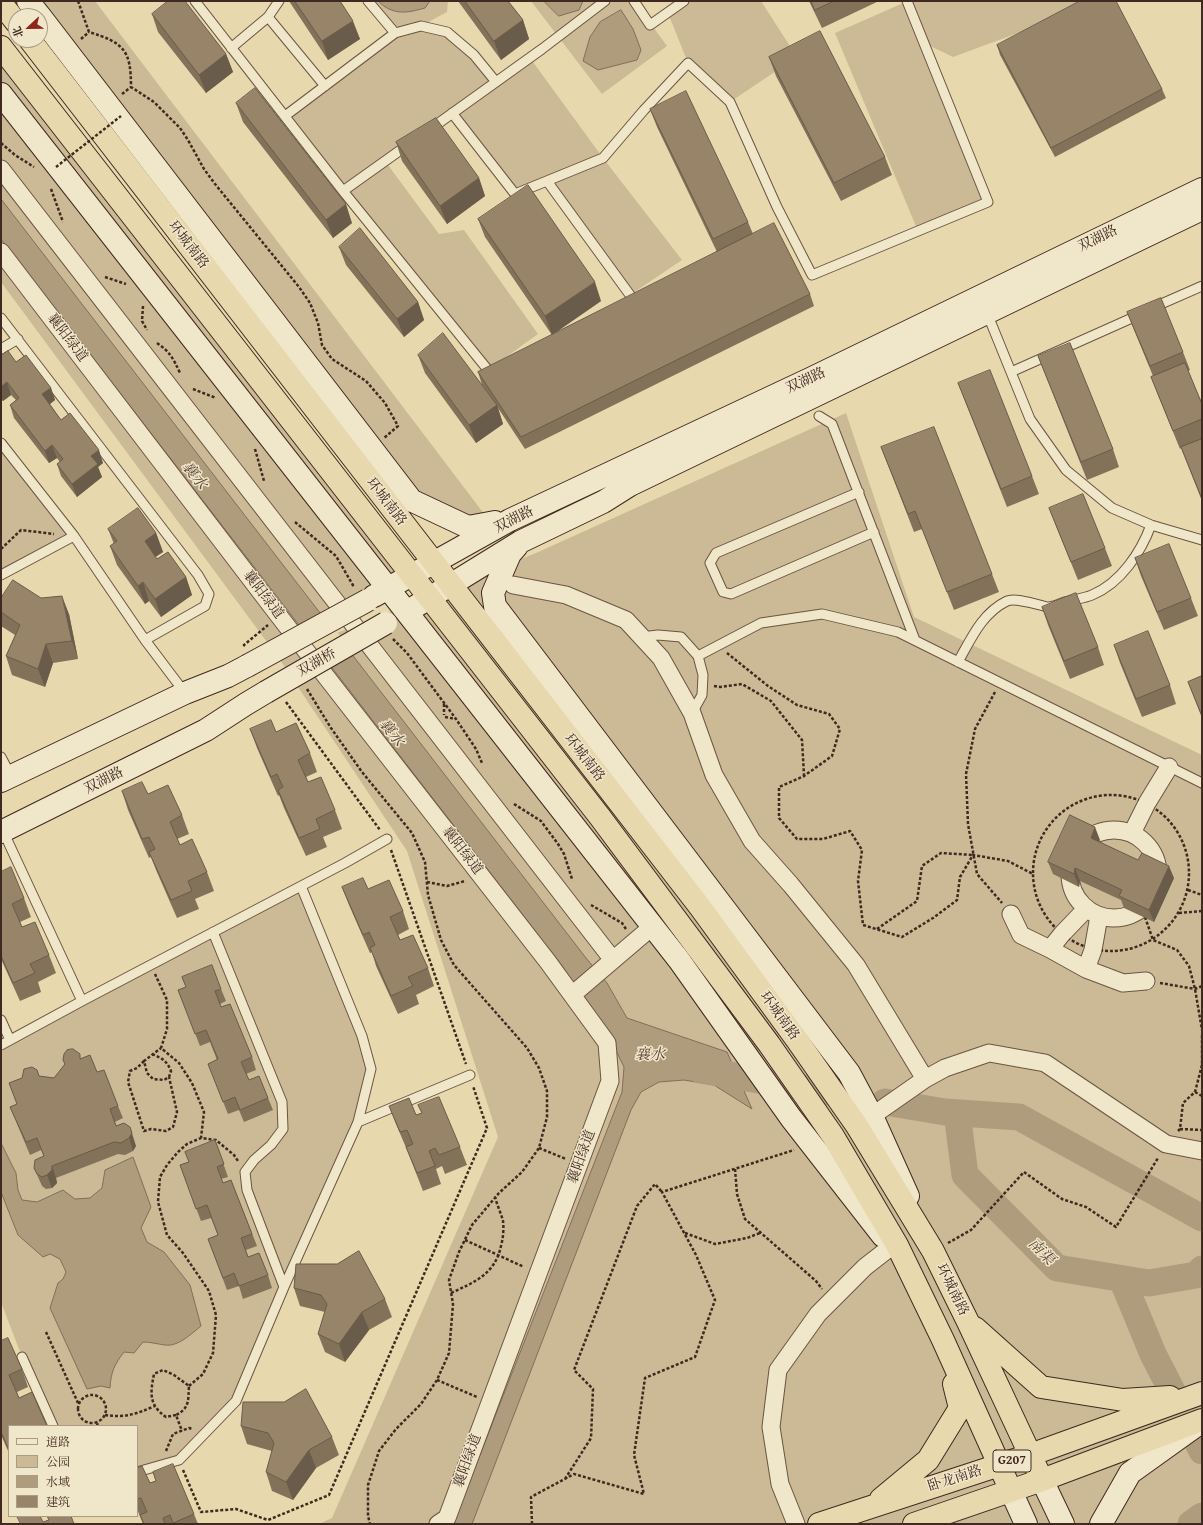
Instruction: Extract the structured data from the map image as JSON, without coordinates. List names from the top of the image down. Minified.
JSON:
{"streets":{"highway":["环城南路","G207","卧龙南路"],"street":["双湖路","襄阳绿道","双湖桥"]},"crossings":[["双湖路","环城南路"],["双湖路","双湖桥"],["环城南路","双湖桥"],["环城南路","卧龙南路"]],"water":["襄水","南渠"],"legend":["道路","公园","水域","建筑"],"north":"left"}
